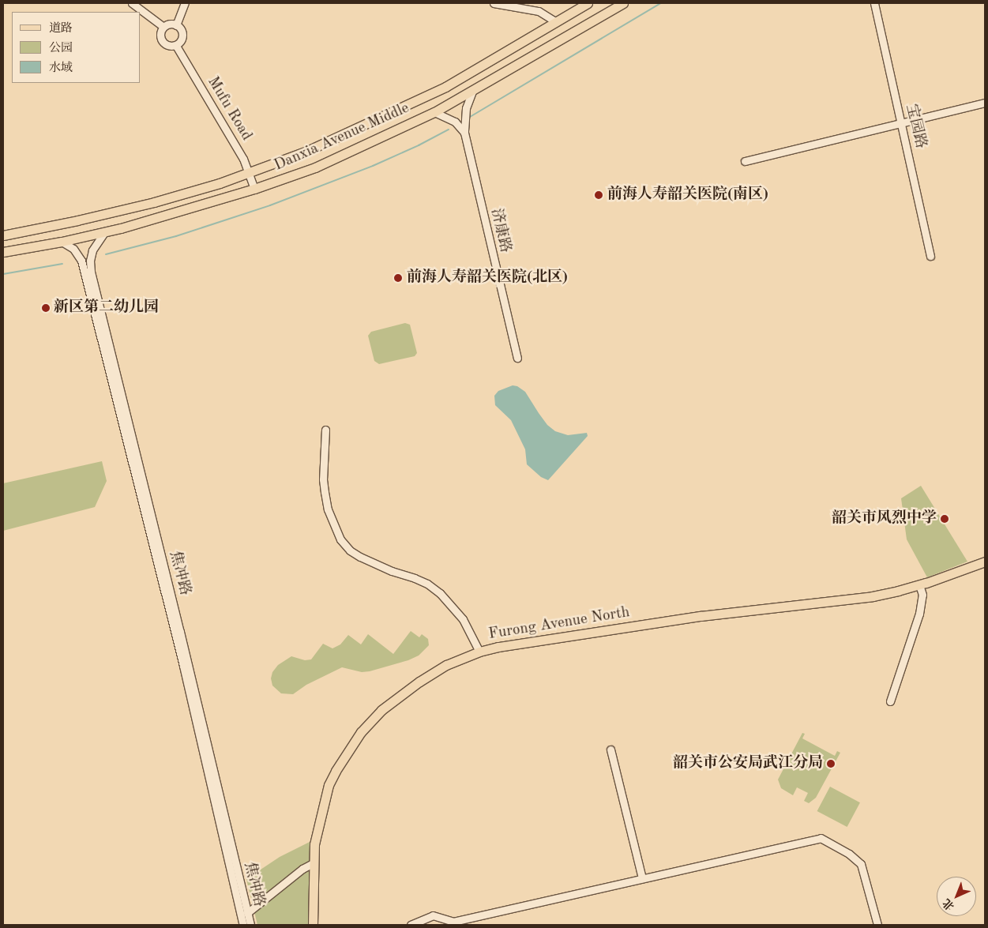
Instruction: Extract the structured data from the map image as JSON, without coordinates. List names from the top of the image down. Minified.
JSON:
{"streets":{"main road":["Danxia Avenue Middle","Furong Avenue North"],"street":["Mufu Road","宝园路","济康路","焦冲路"]},"crossings":[["Mufu Road","Danxia Avenue Middle"],["Danxia Avenue Middle","济康路"],["Danxia Avenue Middle","焦冲路"]],"places":["前海人寿韶关医院(南区)","前海人寿韶关医院(北区)","新区第二幼儿园","韶关市风烈中学","韶关市公安局武江分局"],"legend":["道路","公园","水域"],"north":"bottom left"}
